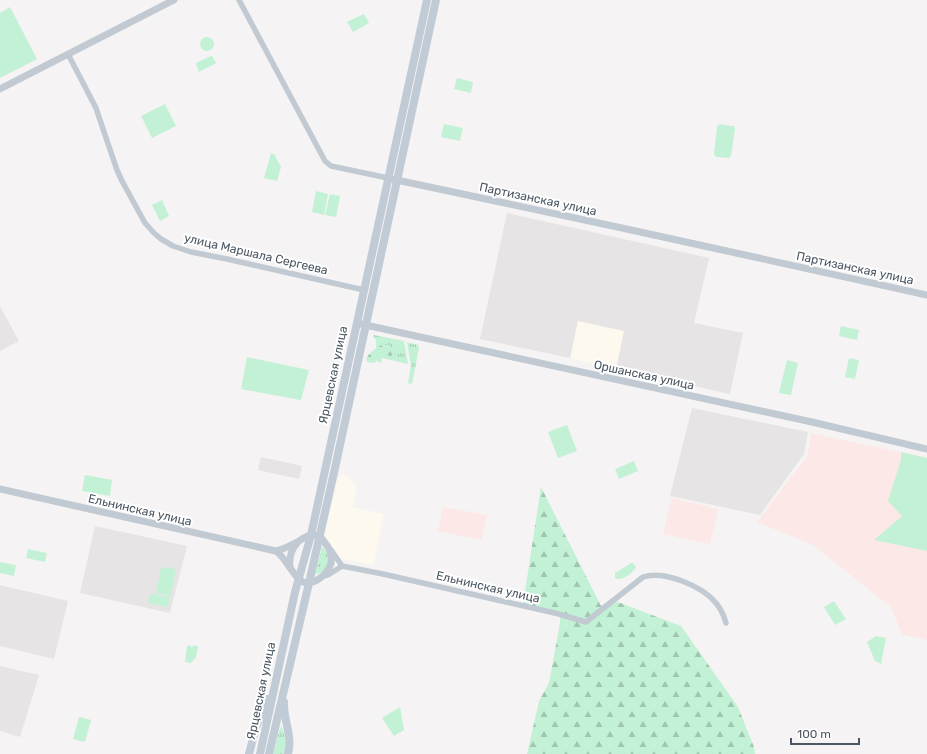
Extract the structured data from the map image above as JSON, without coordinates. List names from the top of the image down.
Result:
{
  "streets": {
    "main road": ["Ярцевская улица"],
    "street": [
      "Партизанская улица",
      "улица Маршала Сергеева",
      "Оршанская улица",
      "Ельнинская улица"
    ]
  },
  "crossings": [
    ["Партизанская улица", "Ярцевская улица"],
    ["улица Маршала Сергеева", "Ярцевская улица"],
    ["Ярцевская улица", "Оршанская улица"]
  ],
  "scale_bar": "100 m"
}
